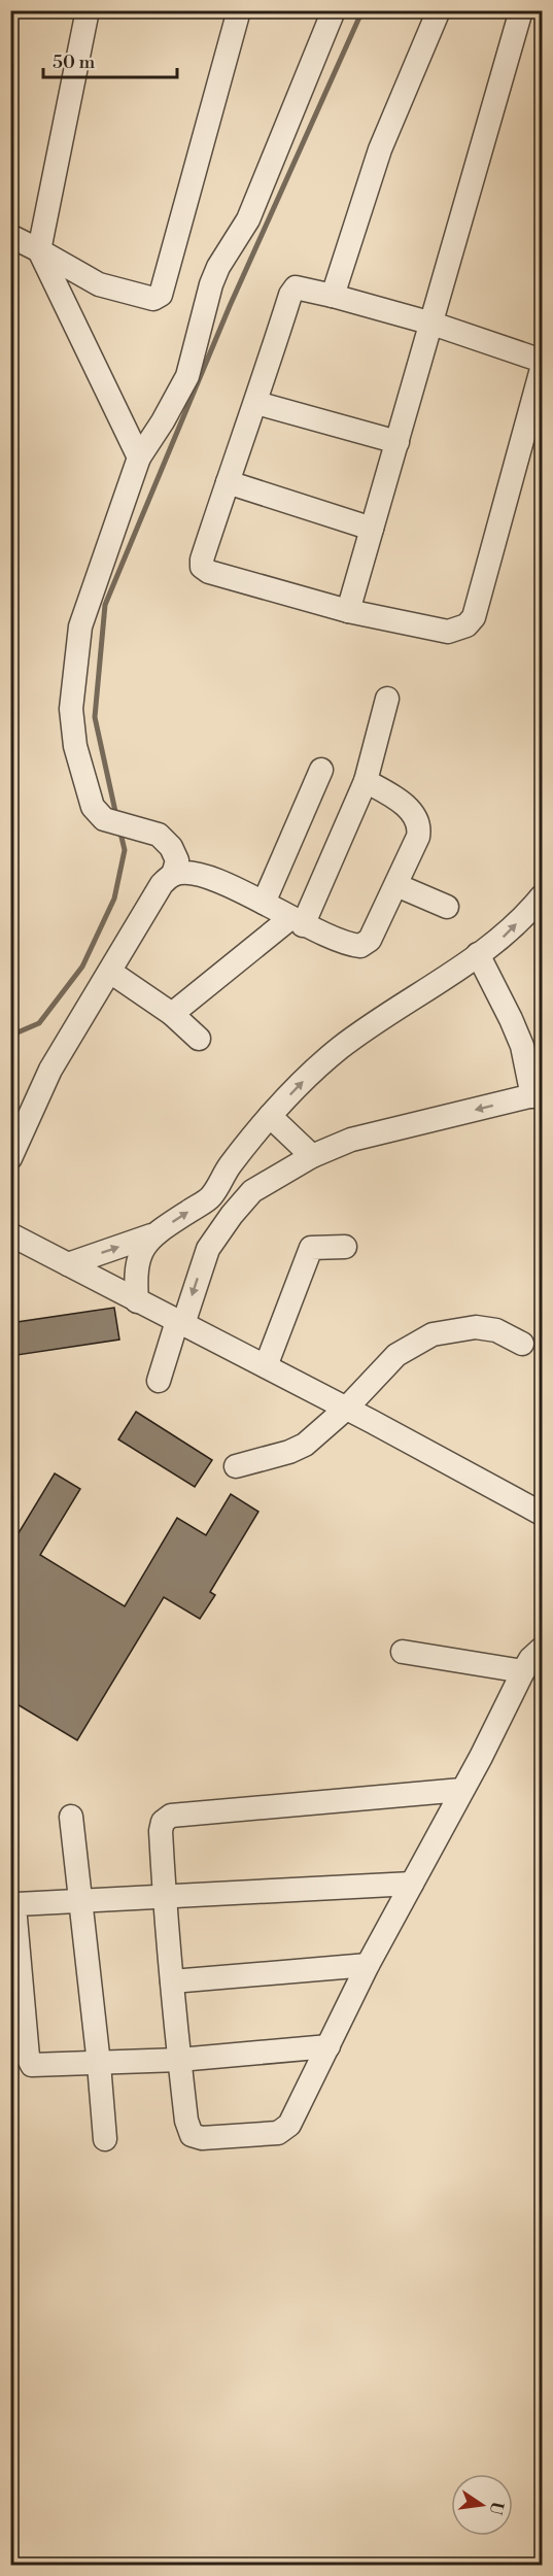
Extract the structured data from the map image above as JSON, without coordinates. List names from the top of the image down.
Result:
{
  "scale_bar": "50 m",
  "north": "right"
}
